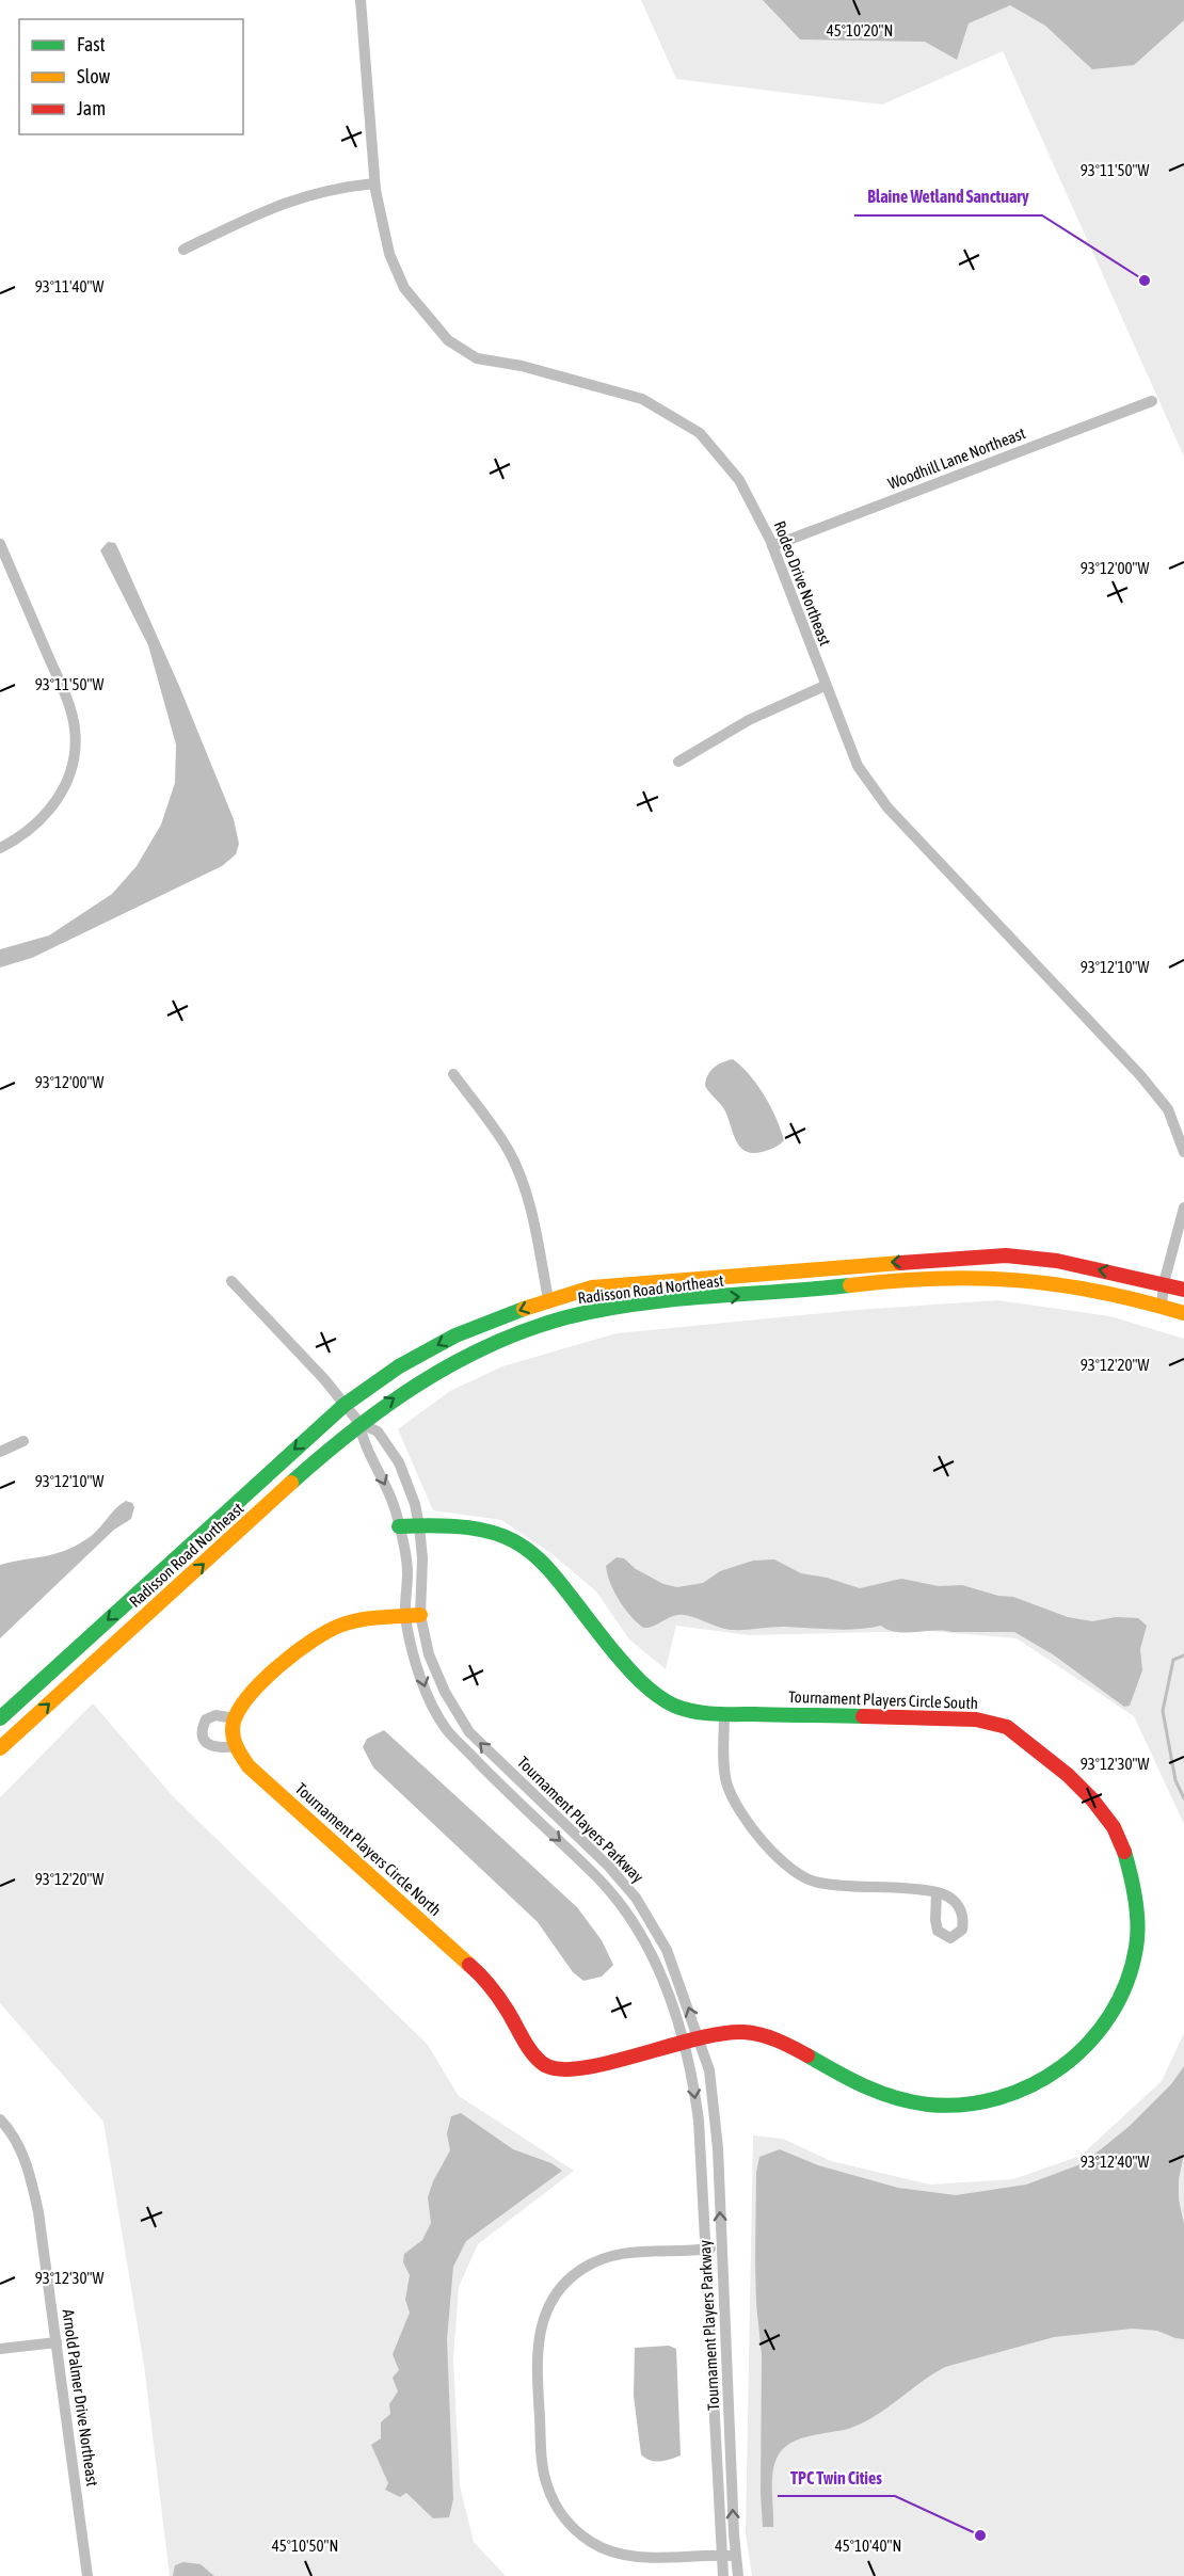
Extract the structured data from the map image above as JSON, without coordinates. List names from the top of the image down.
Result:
{
  "streets": {
    "main road": ["Radisson Road Northeast", "Tournament Players Circle South", "Tournament Players Circle North"],
    "street": [
      "Woodhill Lane Northeast",
      "Rodeo Drive Northeast",
      "Tournament Players Parkway",
      "Arnold Palmer Drive Northeast"
    ]
  },
  "crossings": [
    ["Woodhill Lane Northeast", "Rodeo Drive Northeast"],
    ["Radisson Road Northeast", "Tournament Players Parkway"],
    ["Tournament Players Circle South", "Tournament Players Parkway"],
    ["Tournament Players Circle South", "Tournament Players Circle North"],
    ["Tournament Players Parkway", "Tournament Players Circle North"]
  ],
  "places": ["Blaine Wetland Sanctuary", "TPC Twin Cities"],
  "legend": ["Fast", "Slow", "Jam"],
  "coordinates": [
    "45°10'20\"N",
    "93°11'50\"W",
    "93°11'40\"W",
    "93°12'00\"W",
    "93°12'10\"W",
    "93°12'20\"W",
    "93°12'30\"W",
    "93°12'40\"W",
    "45°10'50\"N",
    "45°10'40\"N"
  ]
}
